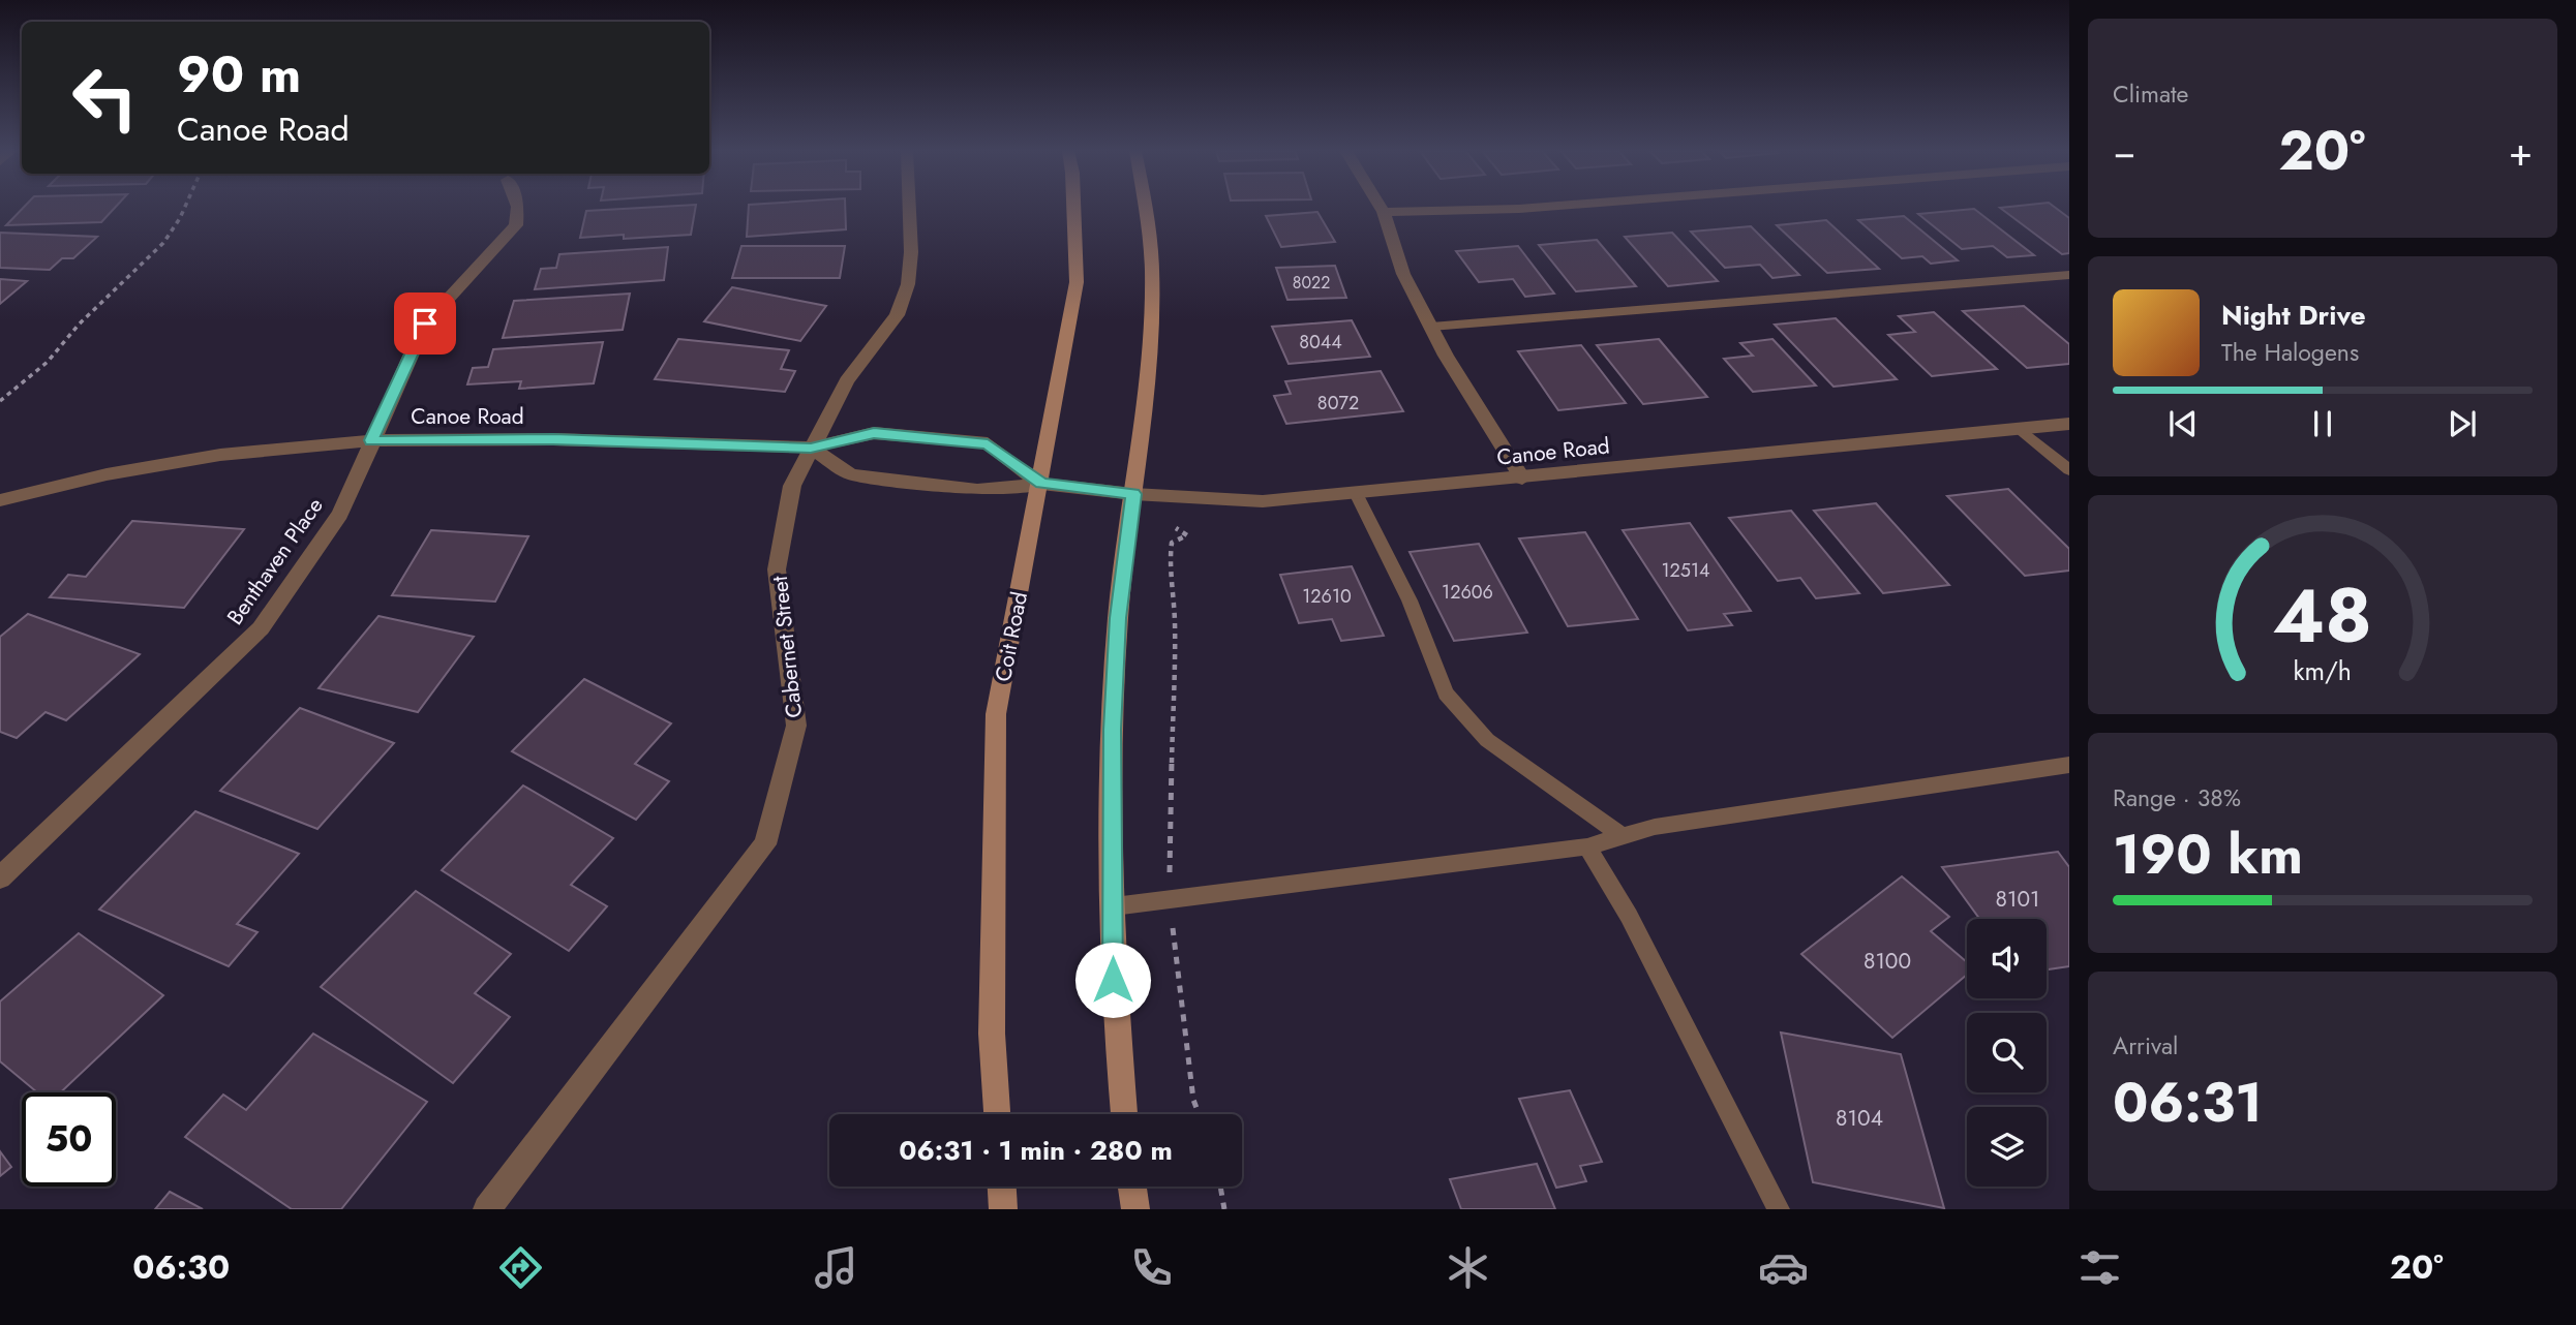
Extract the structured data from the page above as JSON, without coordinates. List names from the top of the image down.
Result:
{
  "streets": {
    "main road": ["Coit Road"],
    "street": ["Canoe Road", "Benthaven Place", "Cabernet Street"]
  },
  "crossings": [
    ["Canoe Road", "Benthaven Place"],
    ["Canoe Road", "Coit Road"],
    ["Canoe Road", "Cabernet Street"]
  ],
  "house_numbers": [
    "8022",
    "8044",
    "8072",
    "12514",
    "12606",
    "12610",
    "8101",
    "8100",
    "8104"
  ],
  "page": {
    "tile": [
      "Climate",
      ["Range · 38%", "190 km"],
      ["Arrival", "06:31"]
    ],
    "turn": ["90 m", "Canoe Road"],
    "heat": ["−", "20°", "+"],
    "song": ["Night Drive", "The Halogens"],
    "limit": "50",
    "trip": "06:31 · 1 min · 280 m",
    "tabs": ["06:30", "20°"],
    "gauge": ["48", "km/h"]
  }
}
